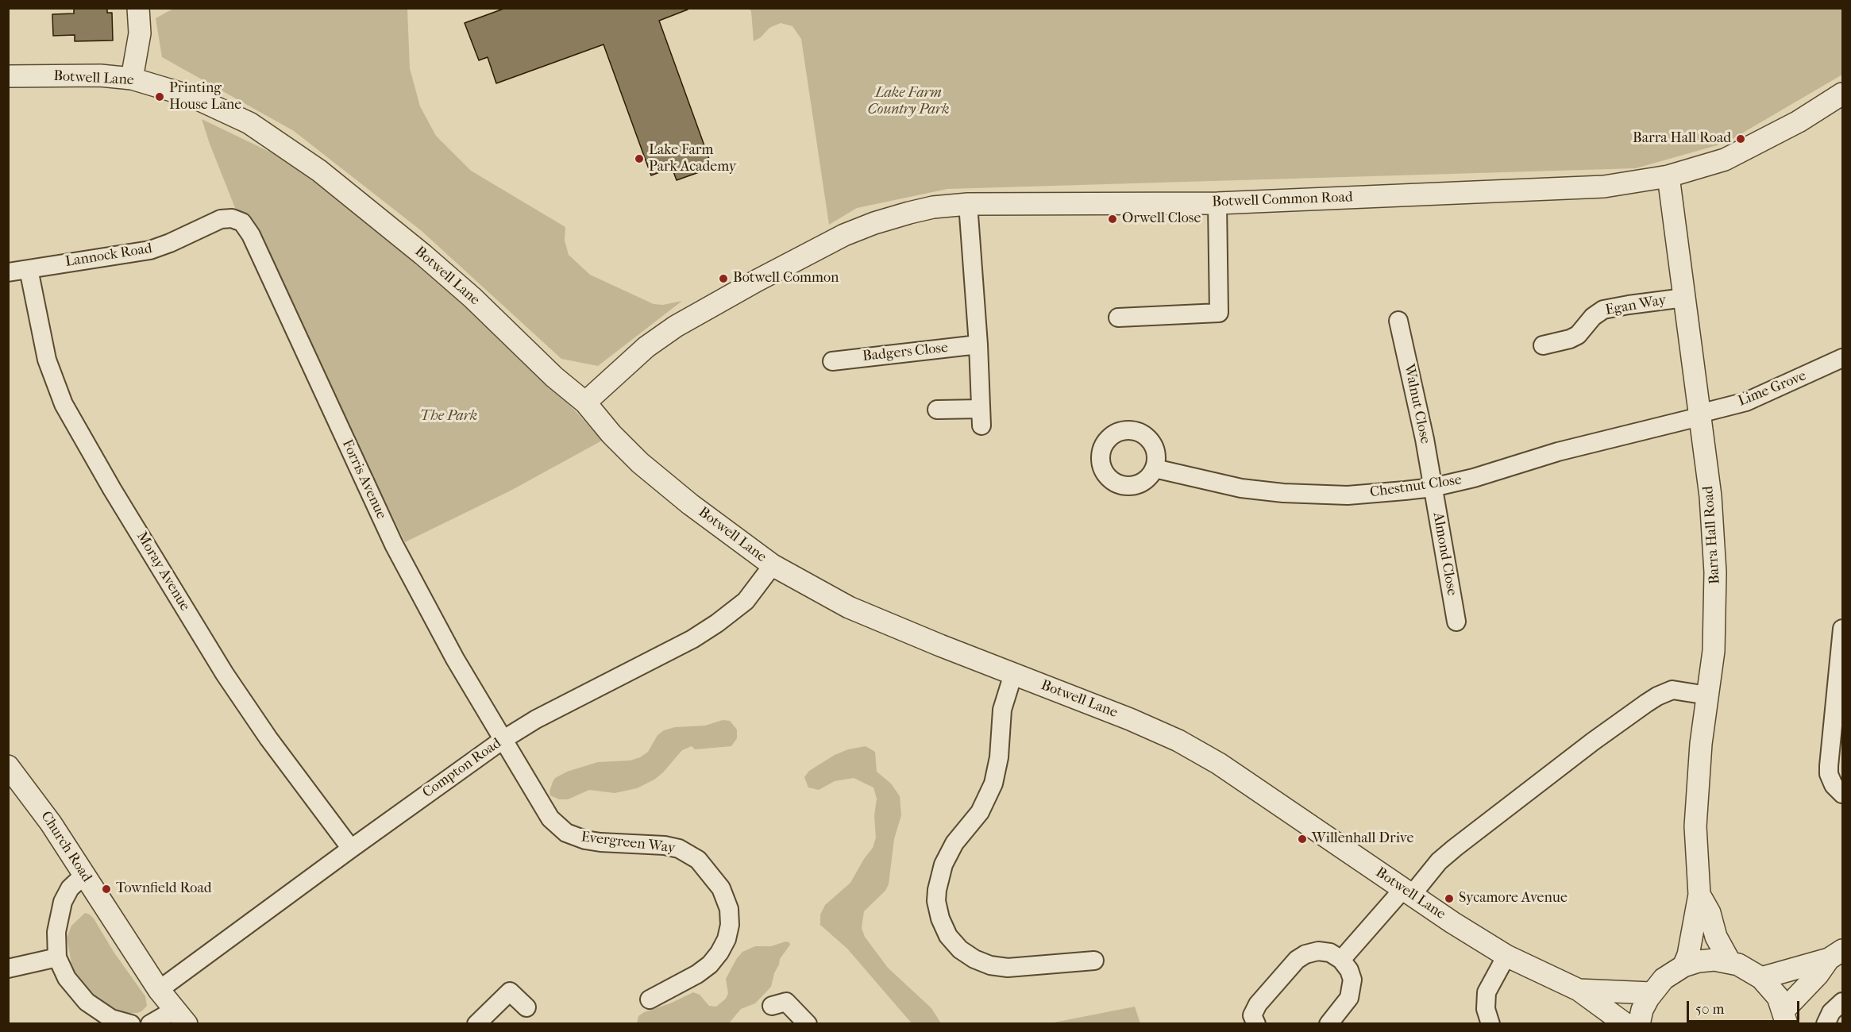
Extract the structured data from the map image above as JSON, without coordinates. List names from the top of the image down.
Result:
{
  "streets": {
    "street": [
      "Botwell Lane",
      "Botwell Common Road",
      "Lannock Road",
      "Egan Way",
      "Badgers Close",
      "Lime Grove",
      "Walnut Close",
      "Forris Avenue",
      "Chestnut Close",
      "Barra Hall Road",
      "Almond Close",
      "Moray Avenue",
      "Compton Road",
      "Evergreen Way",
      "Church Road"
    ]
  },
  "crossings": [
    ["Botwell Lane", "Botwell Common Road"],
    ["Botwell Lane", "Compton Road"],
    ["Botwell Common Road", "Barra Hall Road"],
    ["Lannock Road", "Forris Avenue"],
    ["Lannock Road", "Moray Avenue"],
    ["Egan Way", "Barra Hall Road"],
    ["Lime Grove", "Chestnut Close"],
    ["Lime Grove", "Barra Hall Road"],
    ["Walnut Close", "Chestnut Close"],
    ["Walnut Close", "Almond Close"],
    ["Forris Avenue", "Compton Road"],
    ["Forris Avenue", "Evergreen Way"],
    ["Chestnut Close", "Barra Hall Road"],
    ["Chestnut Close", "Almond Close"],
    ["Moray Avenue", "Compton Road"],
    ["Compton Road", "Evergreen Way"],
    ["Compton Road", "Church Road"]
  ],
  "parks": ["Lake Farm Country Park", "The Park"],
  "places": [
    "Printing House Lane",
    "Barra Hall Road",
    "Lake Farm Park Academy",
    "Orwell Close",
    "Botwell Common",
    "Willenhall Drive",
    "Townfield Road",
    "Sycamore Avenue"
  ],
  "scale_bar": "50 m"
}
